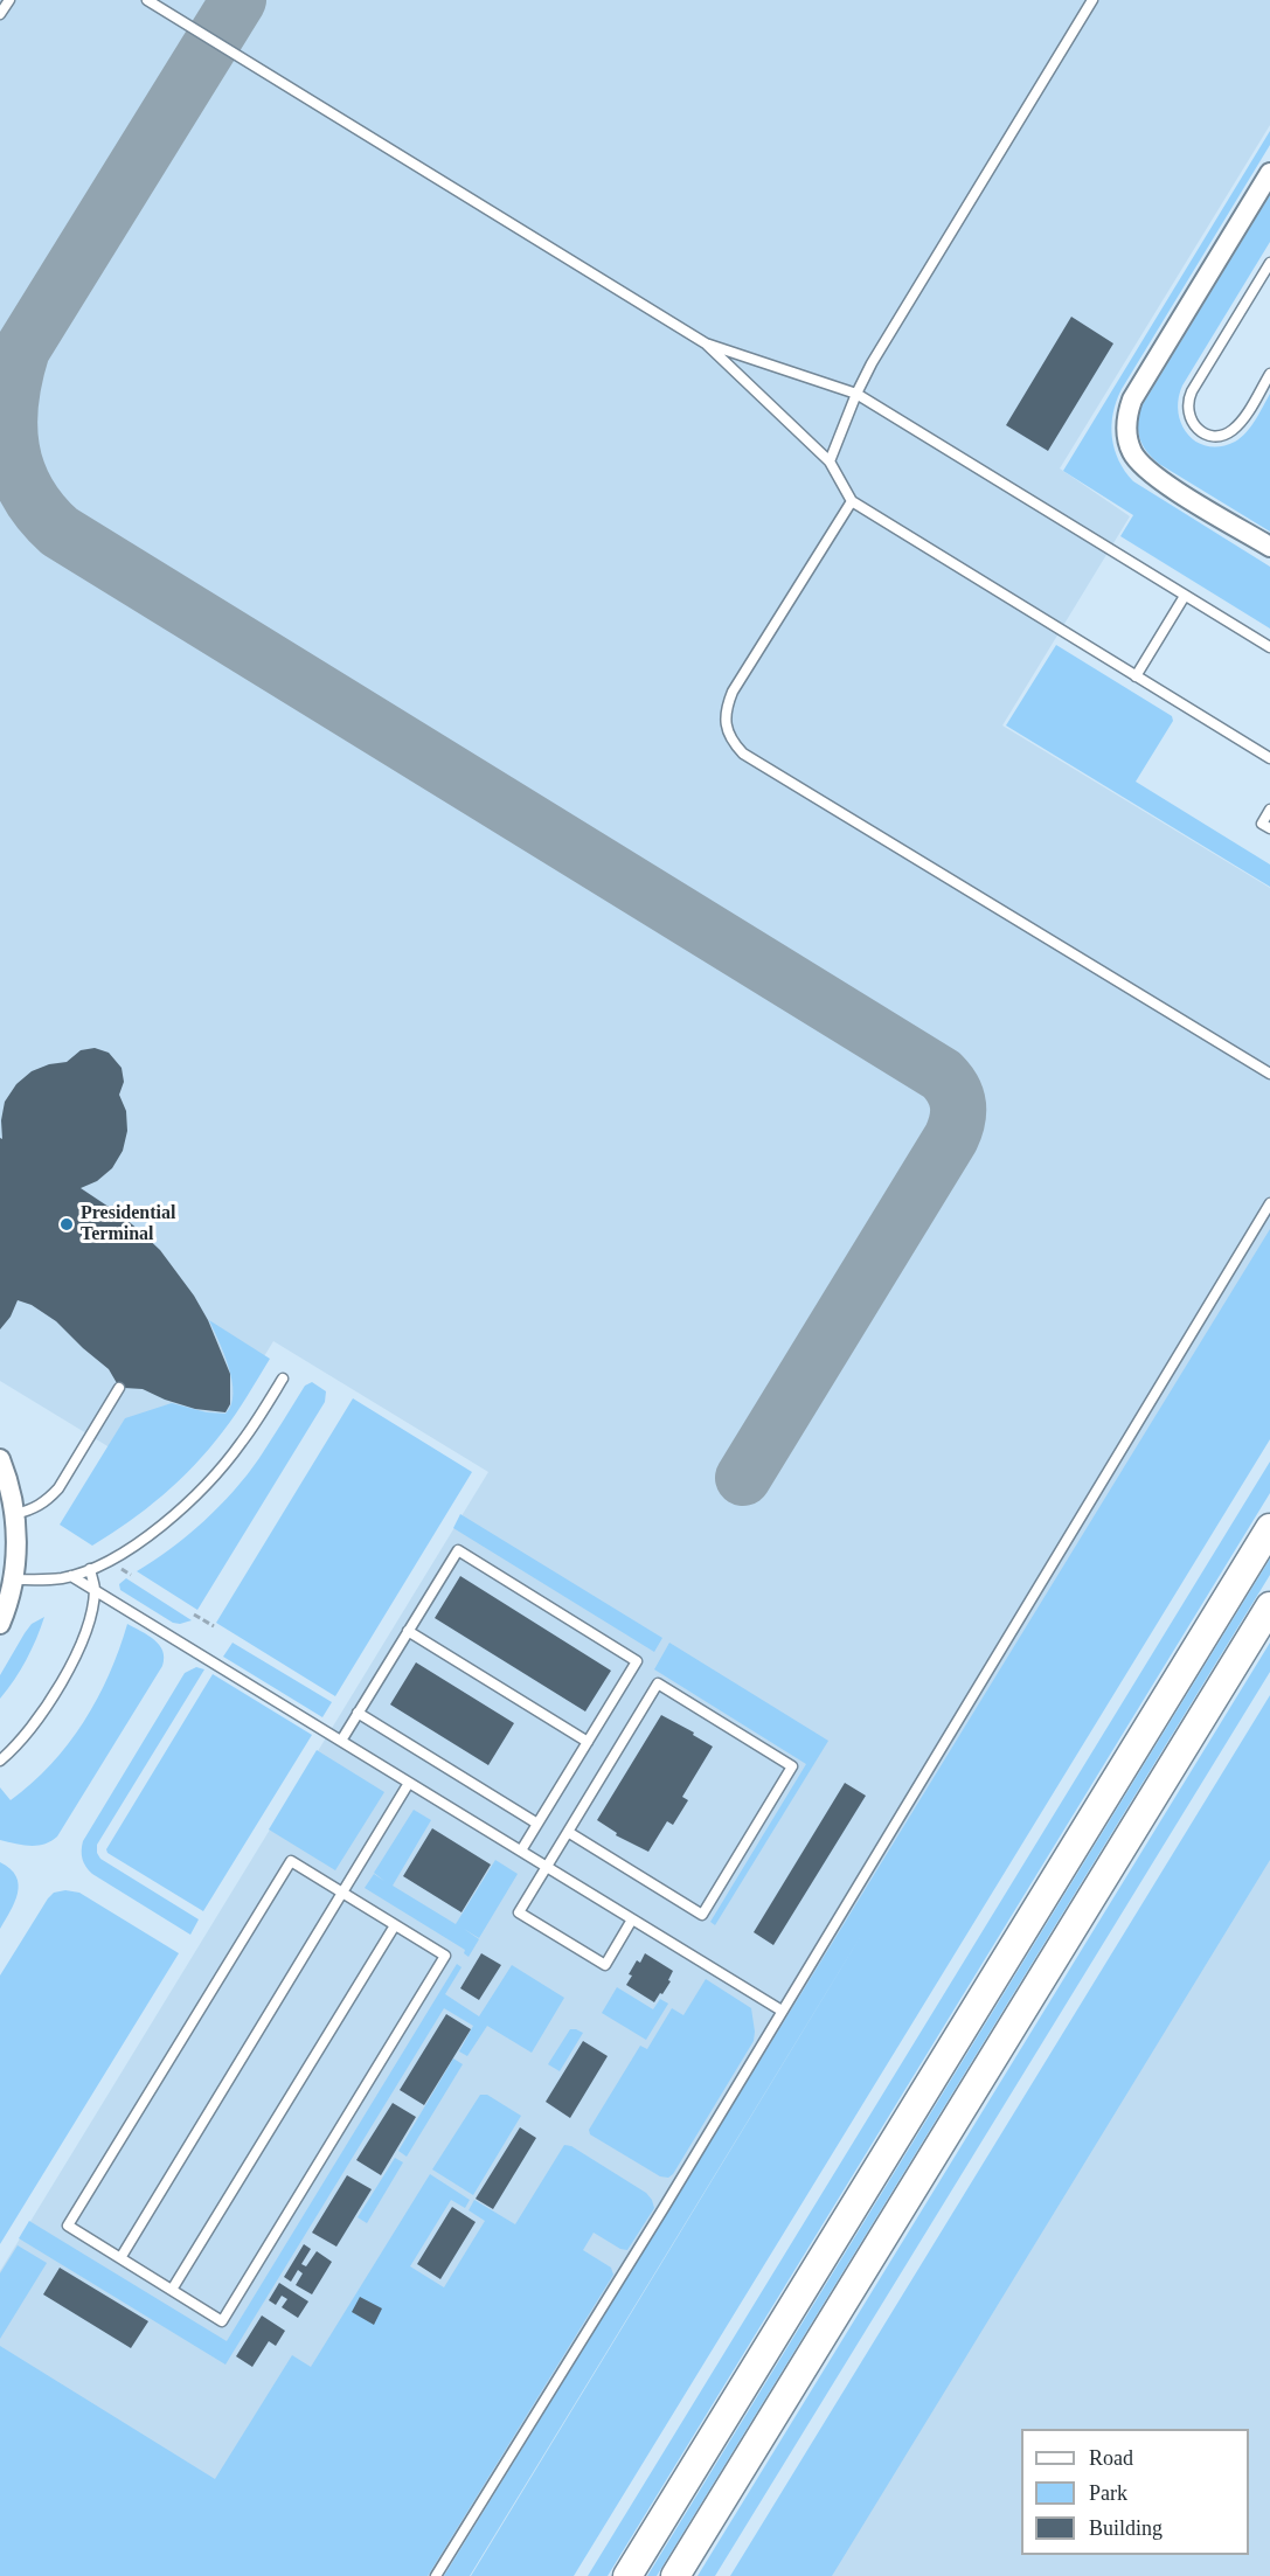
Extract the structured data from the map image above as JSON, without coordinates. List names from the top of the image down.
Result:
{
  "places": ["Presidential Terminal"],
  "legend": ["Road", "Park", "Building"]
}
